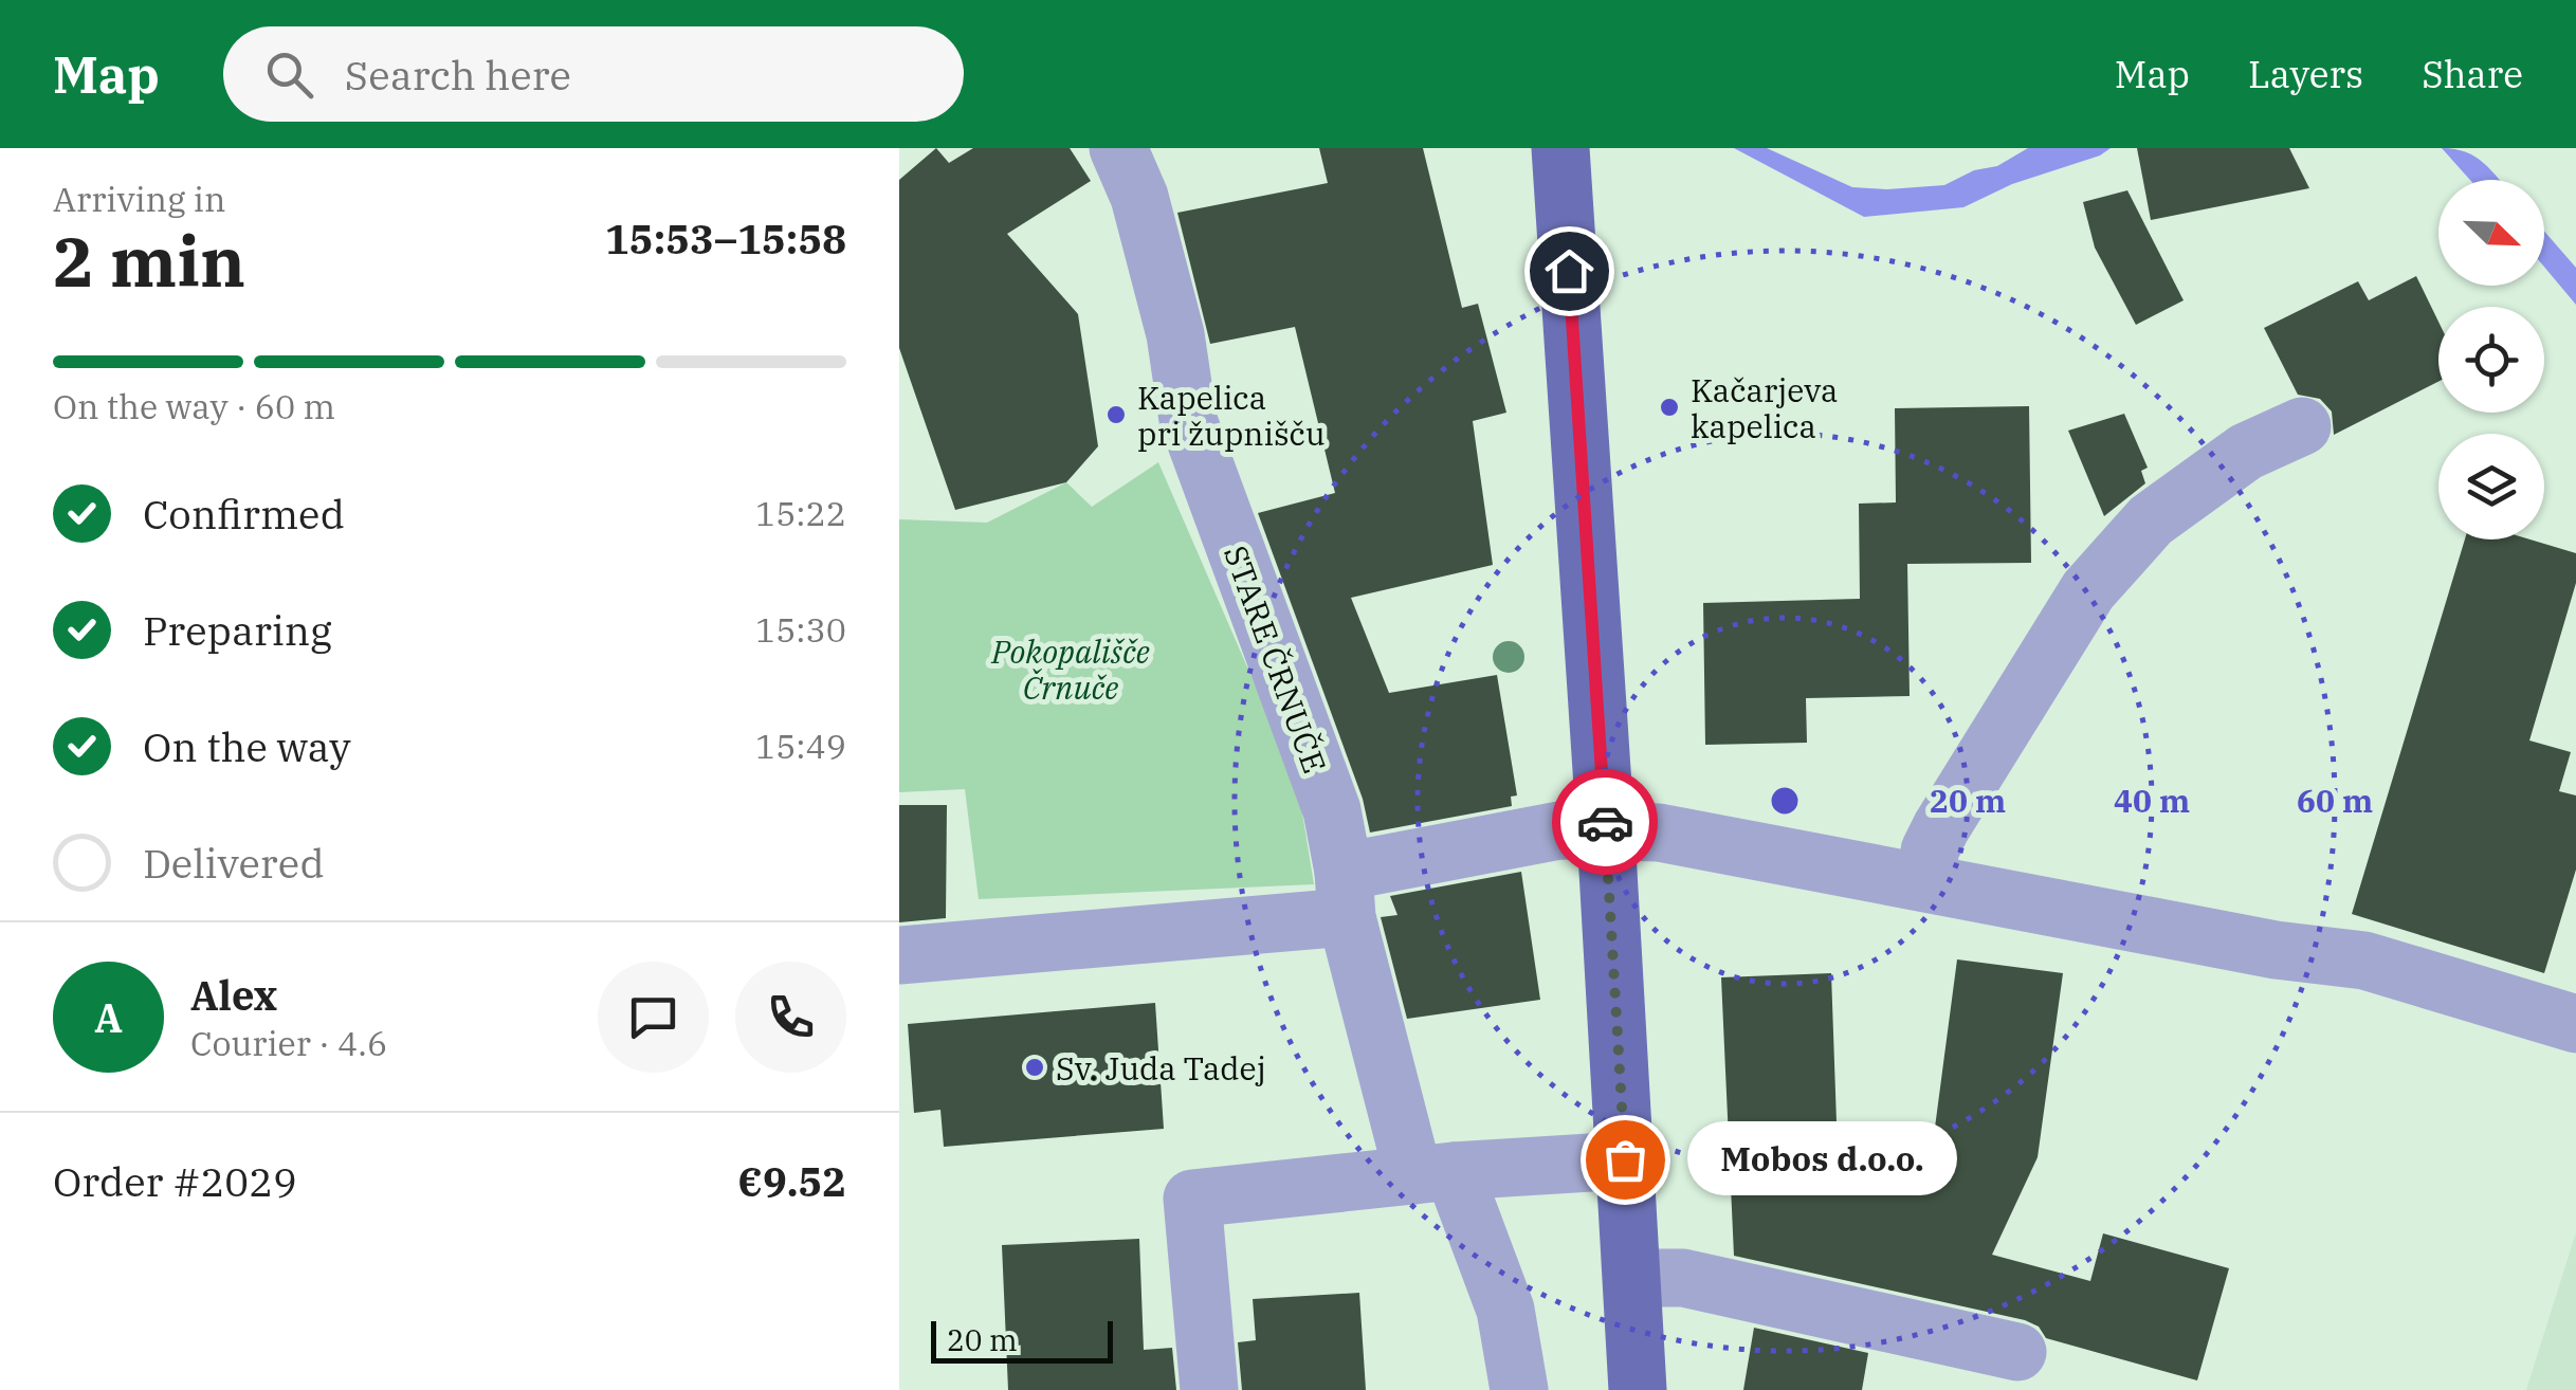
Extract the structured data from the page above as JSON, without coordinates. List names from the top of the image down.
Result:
{
  "streets": {
    "street": ["STARE ČRNUČE"]
  },
  "parks": ["Pokopališče Črnuče"],
  "places": [
    "Kačarjeva kapelica",
    "Kapelica pri župnišču",
    "Sv. Juda Tadej",
    "Mobos d.o.o."
  ],
  "scale_bar": "20 m",
  "north": "bottom right",
  "page": {
    "header": "Map",
    "search": "Search here",
    "nav": ["Map", "Layers", "Share"],
    "heading": ["2 min", "Arriving in", "15:53–15:58"],
    "panel": [
      "Alex",
      "Courier · 4.6",
      "Order #2029",
      "€9.52"
    ],
    "bar": "On the way · 60 m",
    "list": [
      ["Confirmed", "15:22"],
      ["Preparing", "15:30"],
      ["On the way", "15:49"],
      "Delivered"
    ],
    "round": "A",
    "bubble": "Mobos d.o.o.",
    "scale": "20 m"
  },
  "rings": ["20 m", "40 m", "60 m"]
}
